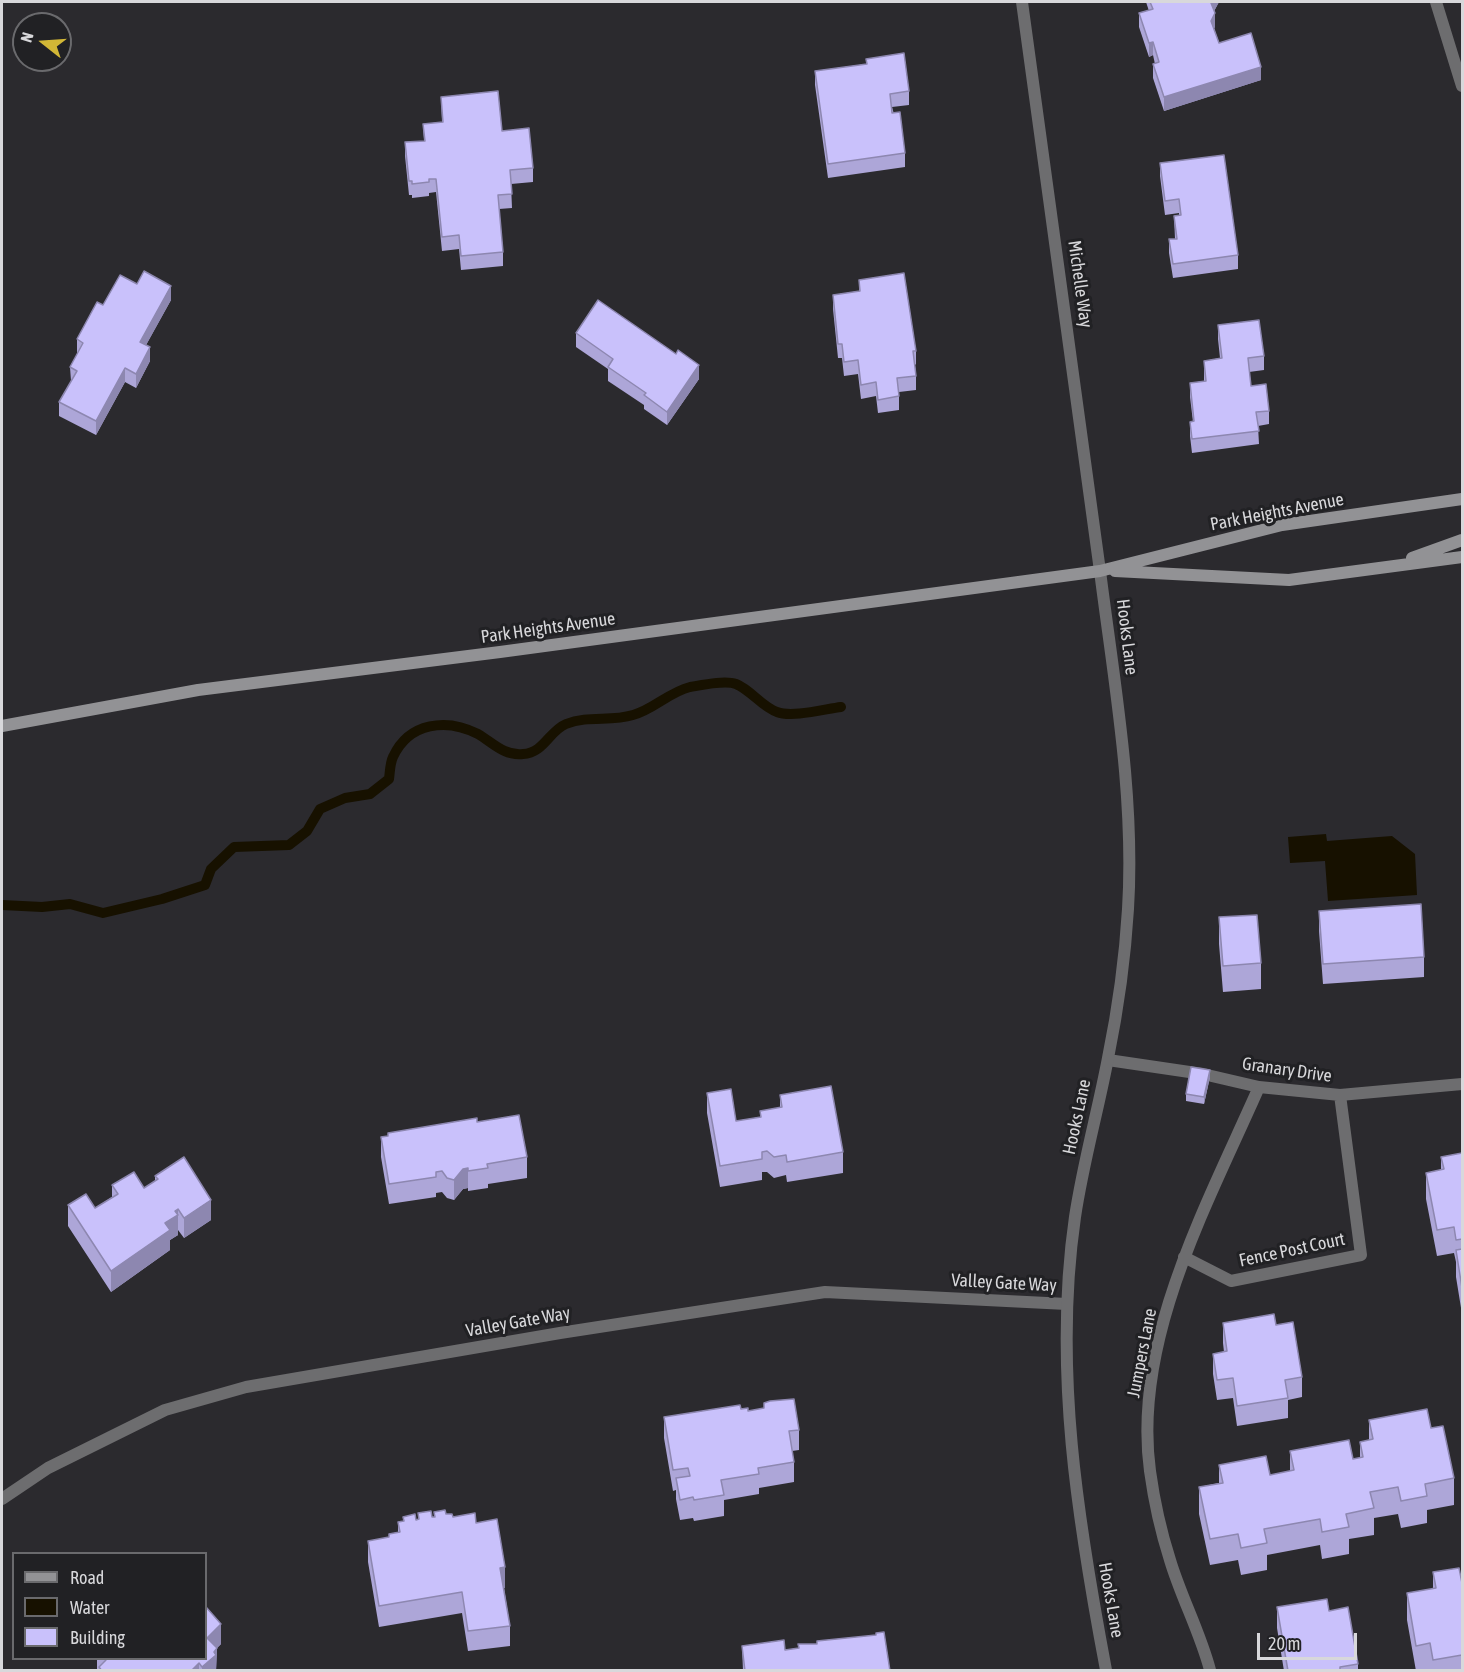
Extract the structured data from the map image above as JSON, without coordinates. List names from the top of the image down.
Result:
{
  "streets": {
    "main road": ["Park Heights Avenue"],
    "street": [
      "Michelle Way",
      "Hooks Lane",
      "Granary Drive",
      "Fence Post Court",
      "Valley Gate Way",
      "Jumpers Lane"
    ]
  },
  "crossings": [
    ["Michelle Way", "Park Heights Avenue"],
    ["Michelle Way", "Hooks Lane"],
    ["Park Heights Avenue", "Hooks Lane"],
    ["Hooks Lane", "Granary Drive"],
    ["Hooks Lane", "Valley Gate Way"],
    ["Granary Drive", "Fence Post Court"],
    ["Granary Drive", "Jumpers Lane"],
    ["Fence Post Court", "Jumpers Lane"]
  ],
  "legend": ["Road", "Water", "Building"],
  "scale_bar": "20 m",
  "north": "left"
}
